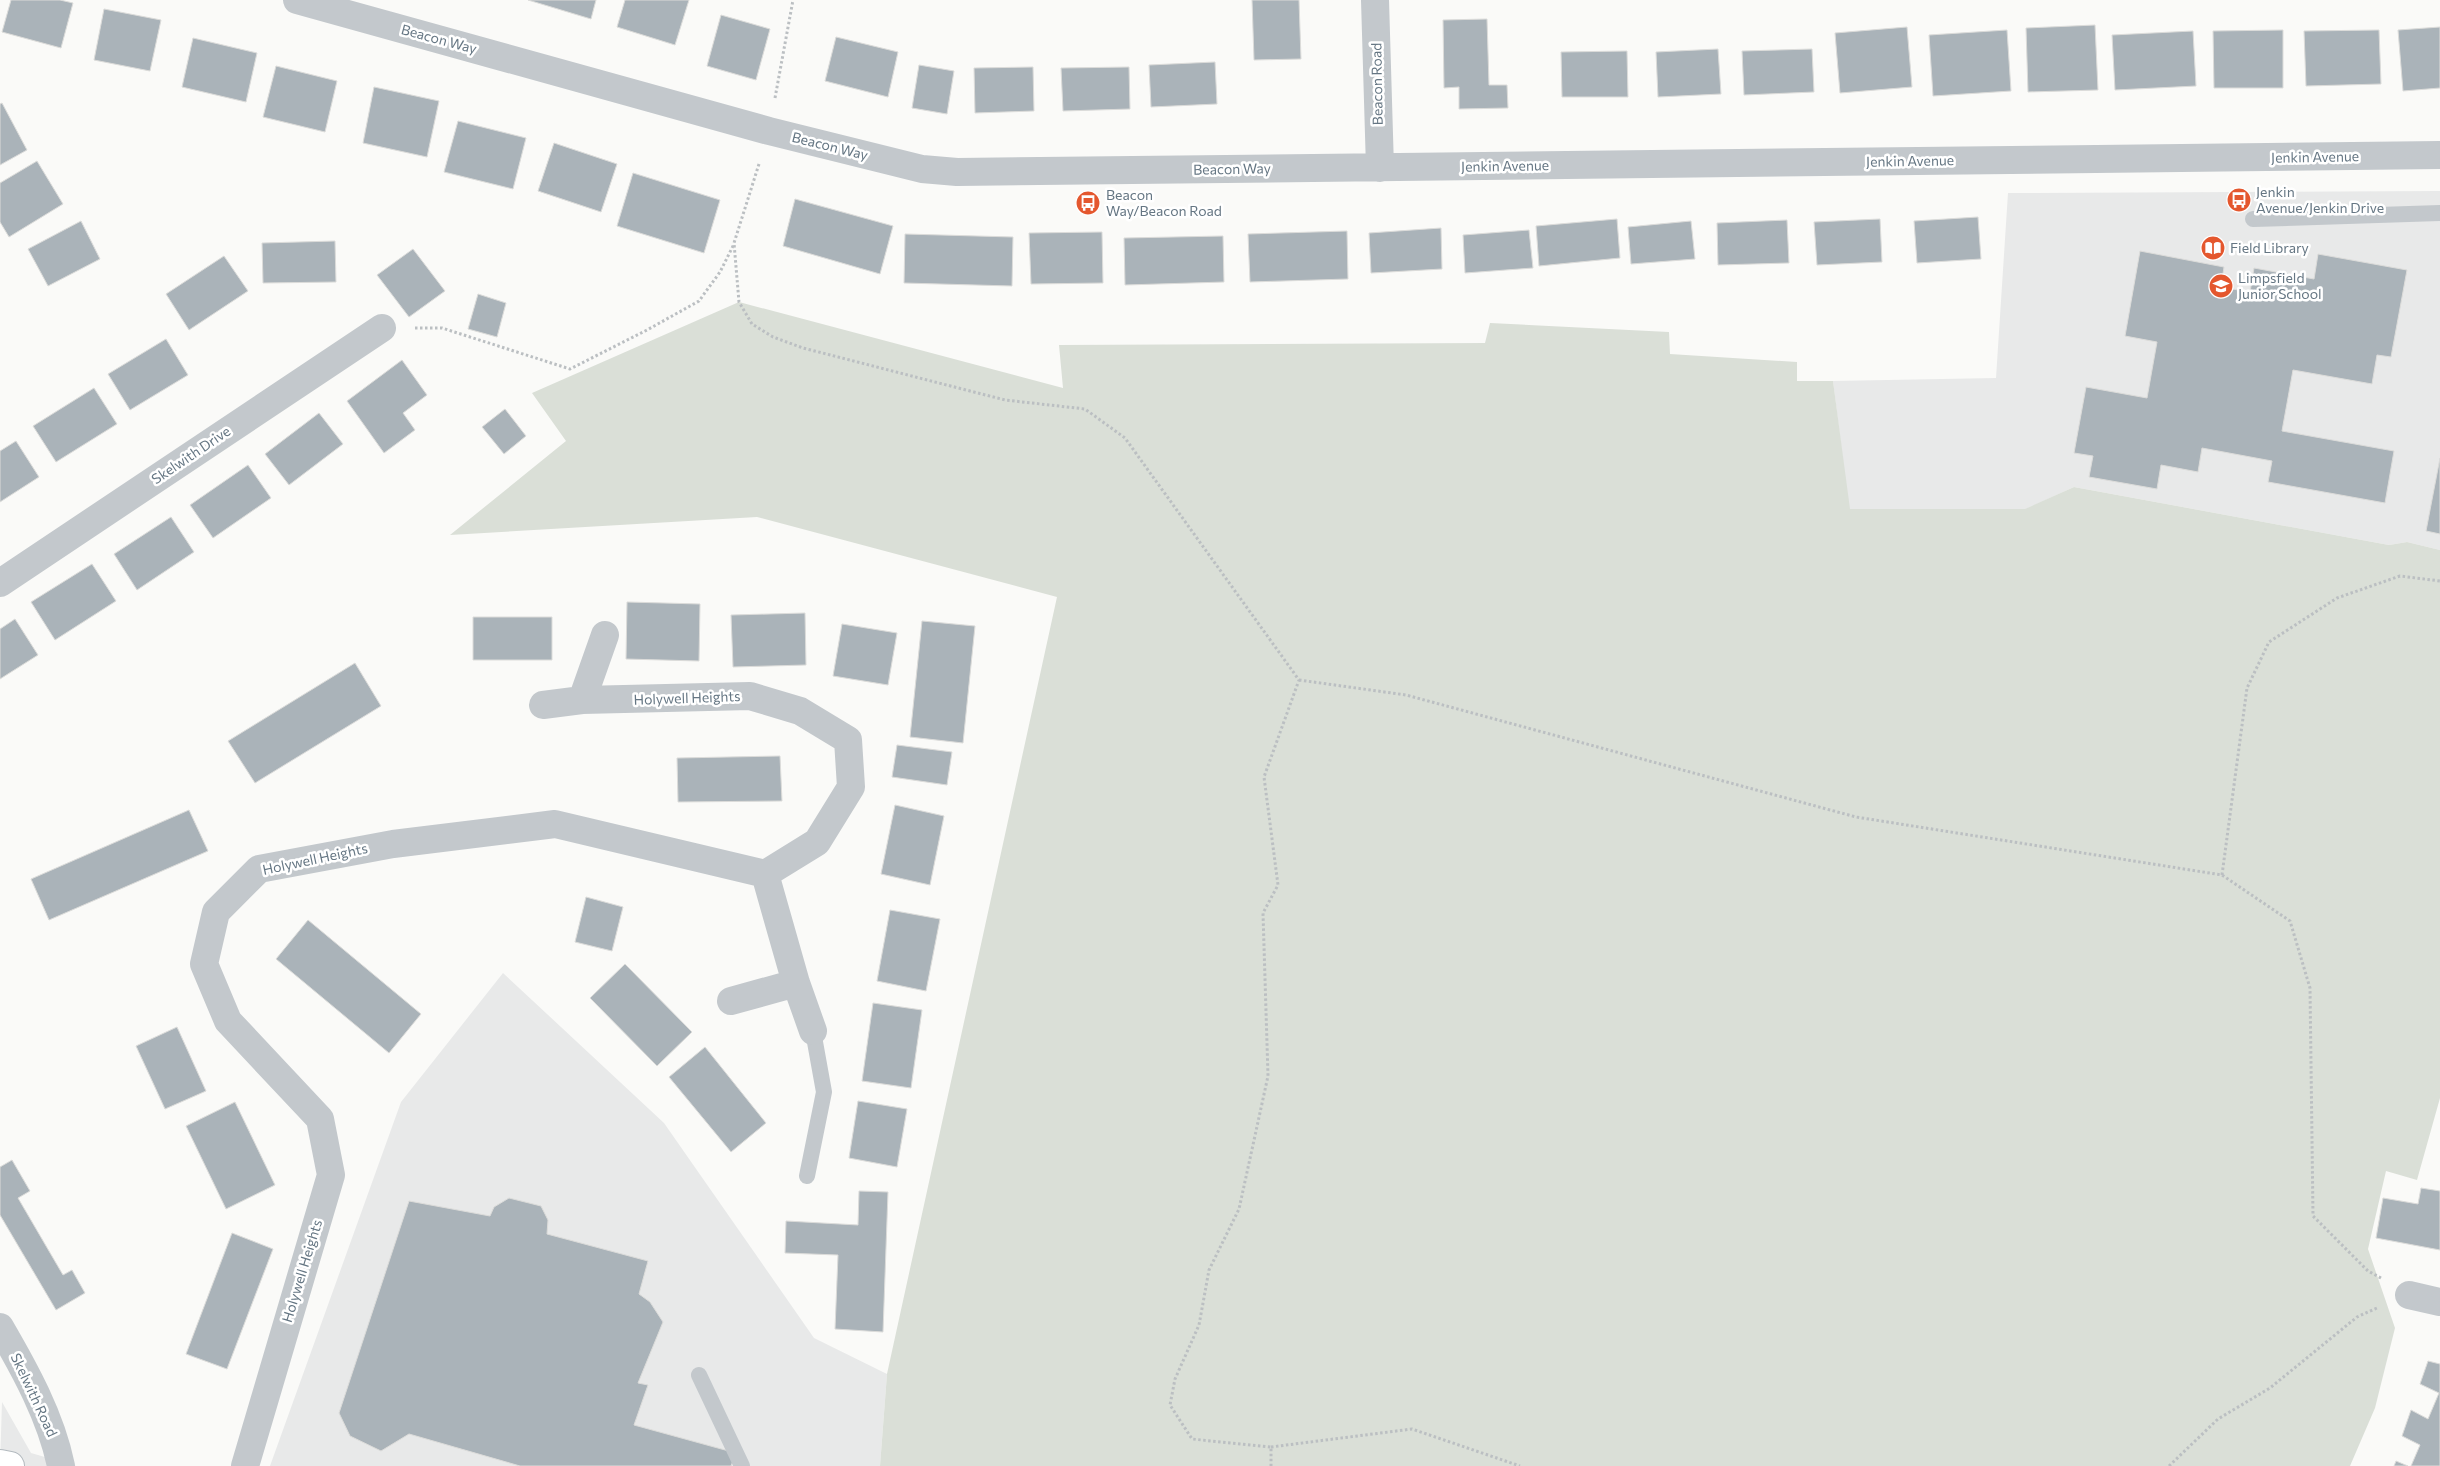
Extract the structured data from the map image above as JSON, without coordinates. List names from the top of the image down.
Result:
{
  "streets": {
    "street": [
      "Beacon Way",
      "Beacon Road",
      "Jenkin Avenue",
      "Skelwith Drive",
      "Holywell Heights",
      "Skelwith Road"
    ]
  },
  "crossings": [
    ["Beacon Way", "Beacon Road"],
    ["Beacon Way", "Jenkin Avenue"],
    ["Beacon Road", "Jenkin Avenue"]
  ],
  "places": {
    "bus stop": ["Jenkin Avenue/Jenkin Drive", "Beacon Way/Beacon Road"],
    "library": ["Field Library"],
    "school or university": ["Limpsfield Junior School"]
  }
}
